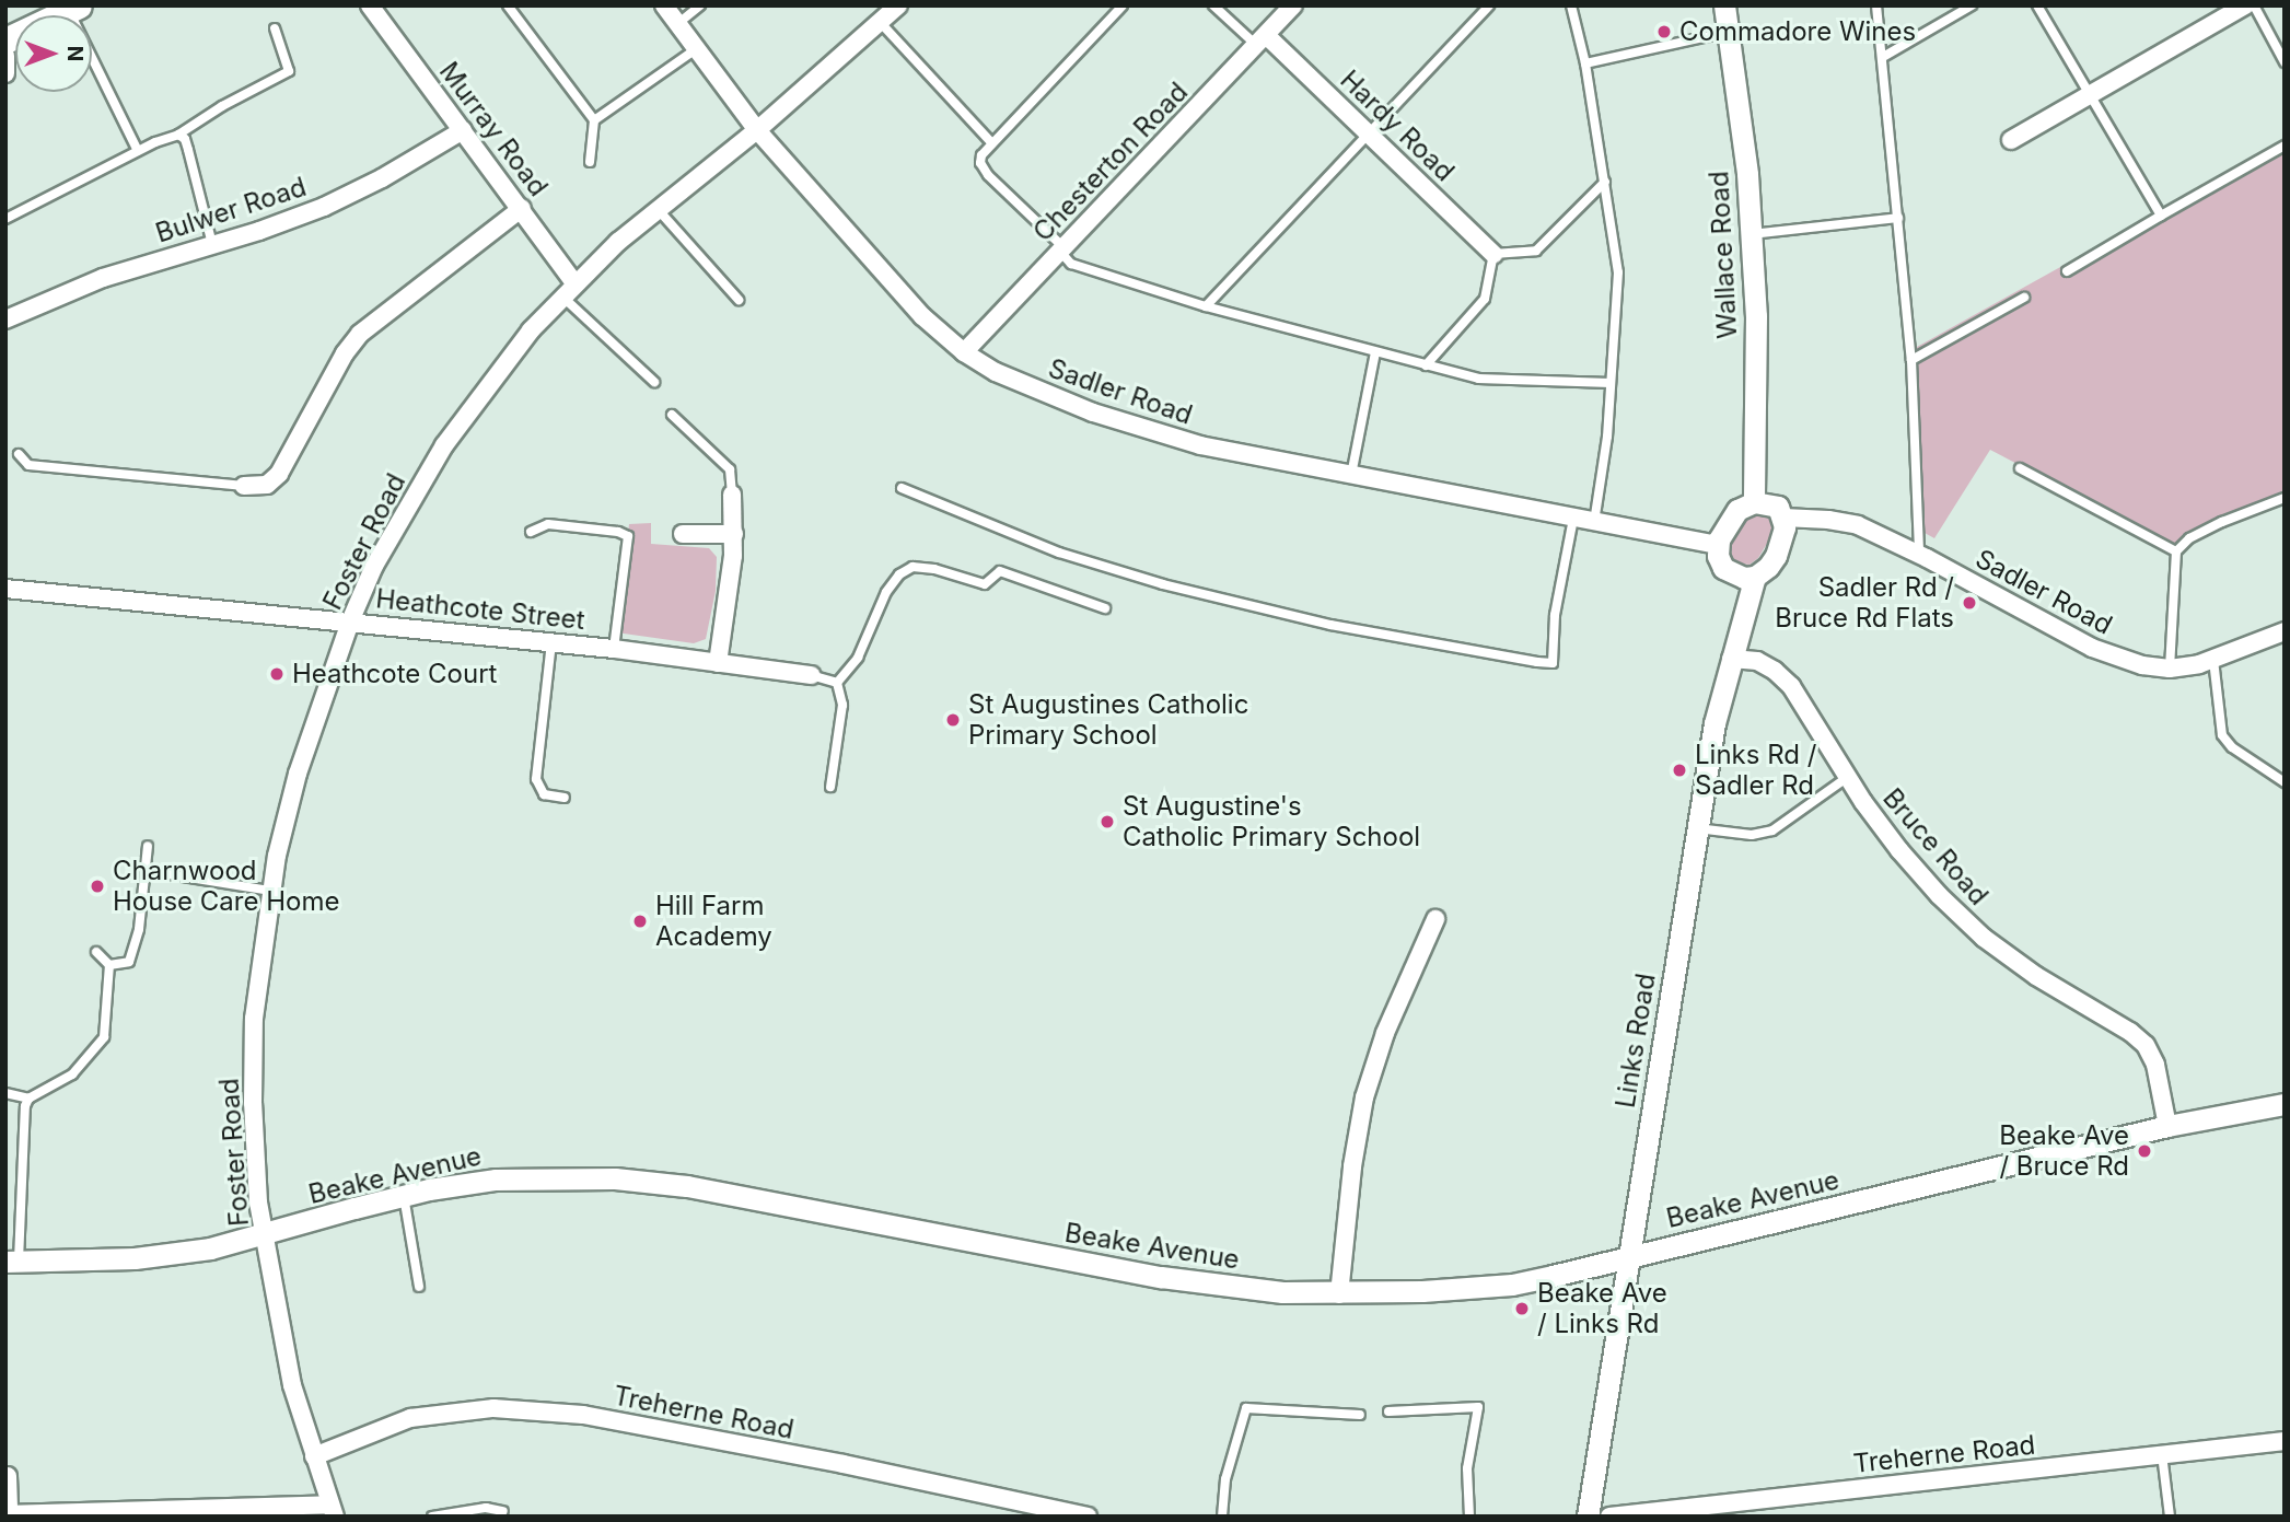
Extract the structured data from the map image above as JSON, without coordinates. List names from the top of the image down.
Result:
{
  "streets": {
    "street": [
      "Hardy Road",
      "Murray Road",
      "Chesterton Road",
      "Bulwer Road",
      "Wallace Road",
      "Sadler Road",
      "Foster Road",
      "Heathcote Street",
      "Bruce Road",
      "Links Road",
      "Beake Avenue",
      "Treherne Road"
    ]
  },
  "crossings": [
    ["Hardy Road", "Chesterton Road"],
    ["Murray Road", "Bulwer Road"],
    ["Murray Road", "Foster Road"],
    ["Chesterton Road", "Sadler Road"],
    ["Wallace Road", "Sadler Road"],
    ["Wallace Road", "Links Road"],
    ["Sadler Road", "Foster Road"],
    ["Sadler Road", "Links Road"],
    ["Foster Road", "Heathcote Street"],
    ["Foster Road", "Beake Avenue"],
    ["Foster Road", "Treherne Road"],
    ["Bruce Road", "Links Road"],
    ["Bruce Road", "Beake Avenue"],
    ["Links Road", "Beake Avenue"]
  ],
  "places": [
    "Commadore Wines",
    "Sadler Rd / Bruce Rd Flats",
    "Heathcote Court",
    "St Augustines Catholic Primary School",
    "Links Rd / Sadler Rd",
    "St Augustine's Catholic Primary School",
    "Charnwood House Care Home",
    "Hill Farm Academy",
    "Beake Ave / Bruce Rd",
    "Beake Ave / Links Rd"
  ],
  "north": "right"
}
